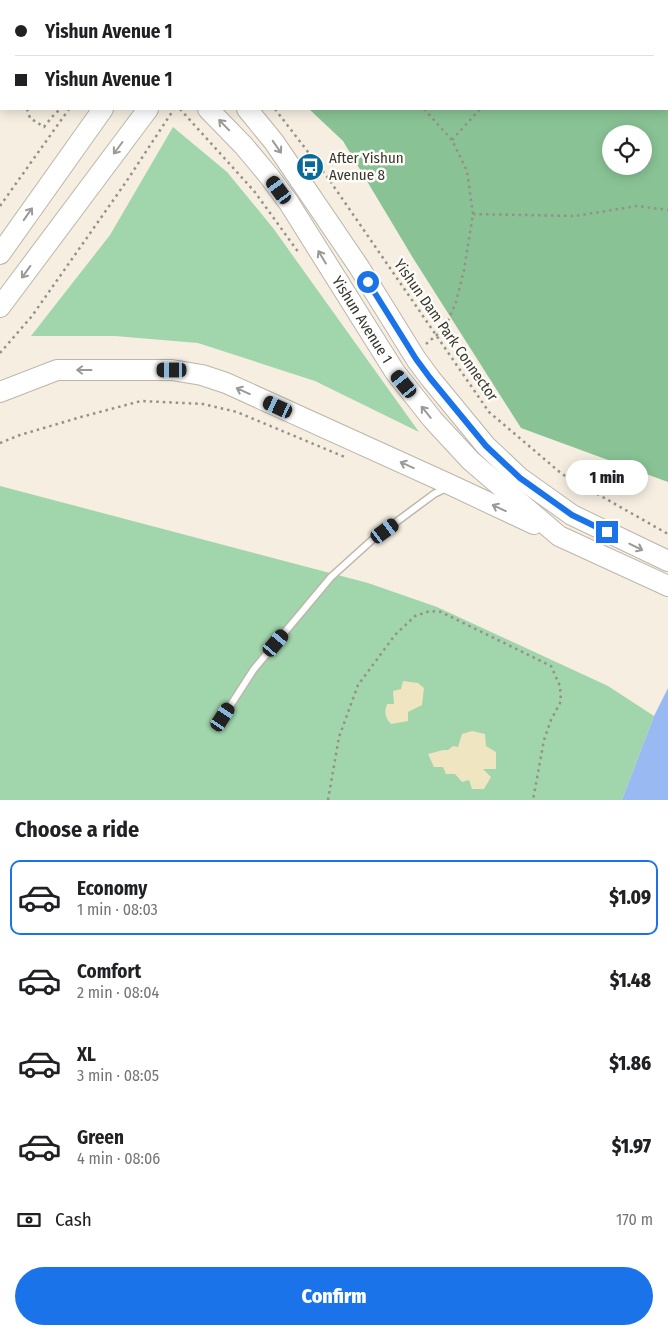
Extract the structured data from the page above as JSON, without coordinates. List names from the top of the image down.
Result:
{
  "streets": {
    "main road": ["Yishun Avenue 1"],
    "path": ["Yishun Dam Park Connector"]
  },
  "places": {
    "bus stop": ["After Yishun Avenue 8"]
  },
  "page": {
    "banner": ["Yishun Avenue 1", "Yishun Avenue 1"],
    "bubble": "1 min",
    "heading": "Choose a ride",
    "list": [
      {
        "name": "Economy",
        "note": "1 min · 08:03",
        "value": "$1.09"
      },
      {
        "name": "Comfort",
        "note": "2 min · 08:04",
        "value": "$1.48"
      },
      {
        "name": "XL",
        "note": "3 min · 08:05",
        "value": "$1.86"
      },
      {
        "name": "Green",
        "note": "4 min · 08:06",
        "value": "$1.97"
      }
    ],
    "pay": ["Cash", "170 m"],
    "buttons": "Confirm"
  }
}
